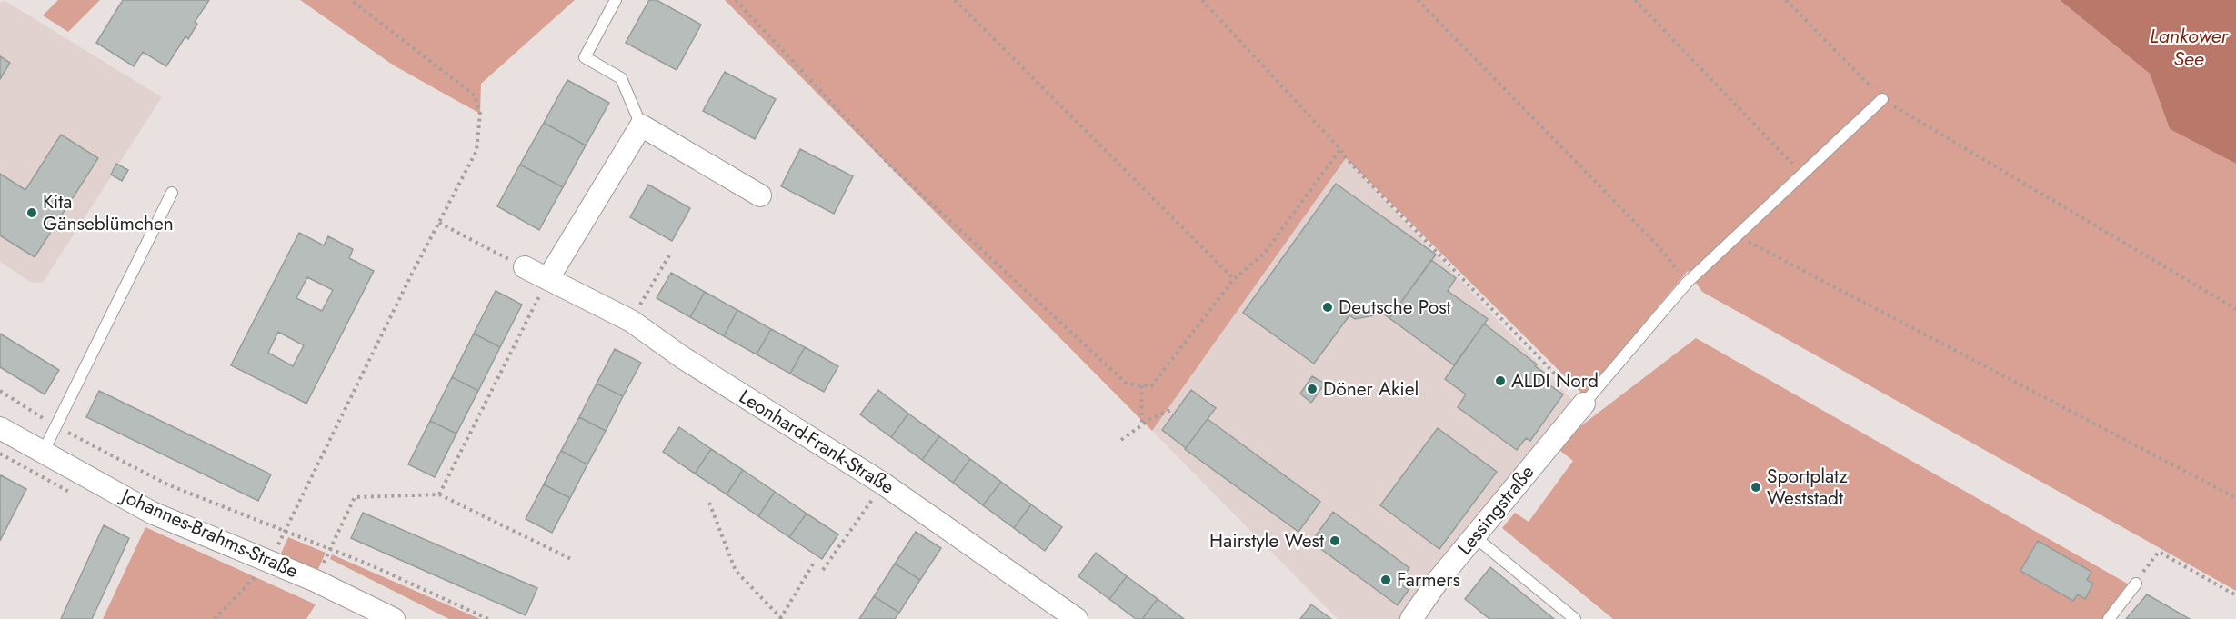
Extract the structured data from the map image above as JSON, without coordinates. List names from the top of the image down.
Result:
{
  "streets": {
    "street": ["Leonhard-Frank-Straße", "Lessingstraße", "Johannes-Brahms-Straße"]
  },
  "water": ["Lankower See"],
  "places": [
    "Kita Gänseblümchen",
    "Deutsche Post",
    "ALDI Nord",
    "Döner Akiel",
    "Sportplatz Weststadt",
    "Hairstyle West",
    "Farmers"
  ]
}
